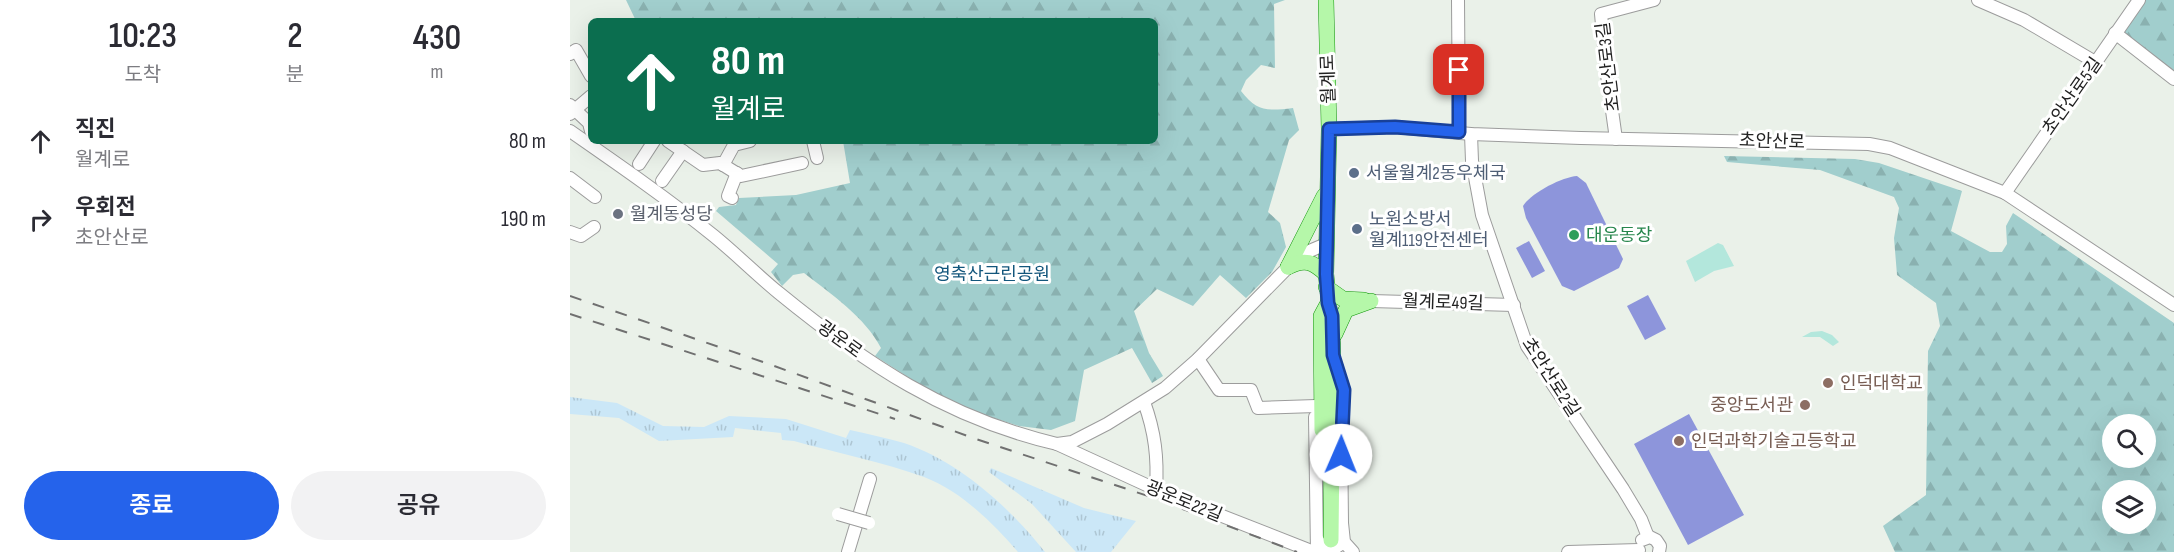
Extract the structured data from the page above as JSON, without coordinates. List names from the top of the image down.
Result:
{
  "streets": {
    "main road": ["월계로"],
    "street": [
      "초안산로3길",
      "초안산로5길",
      "초안산로",
      "월계로49길",
      "광운로",
      "초안산로2길",
      "광운로22길"
    ]
  },
  "crossings": [
    ["초안산로3길", "초안산로"],
    ["월계로", "초안산로"],
    ["월계로", "광운로22길"],
    ["초안산로5길", "초안산로"],
    ["초안산로", "초안산로2길"],
    ["월계로49길", "초안산로2길"],
    ["광운로", "광운로22길"]
  ],
  "parks": ["영축산근린공원"],
  "places": [
    "서울월계2동우체국",
    "월계동성당",
    "노원소방서 월계119안전센터",
    "대운동장",
    "인덕대학교",
    "중앙도서관",
    "인덕과학기술고등학교"
  ],
  "page": {
    "eta": [
      "10:23",
      "도착",
      "2",
      "분",
      "430",
      "m"
    ],
    "turn": ["80 m", "월계로"],
    "list": [
      {
        "name": "직진",
        "note": "월계로",
        "value": "80 m"
      },
      {
        "name": "우회전",
        "note": "초안산로",
        "value": "190 m"
      }
    ],
    "buttons": ["종료", "공유"]
  }
}
